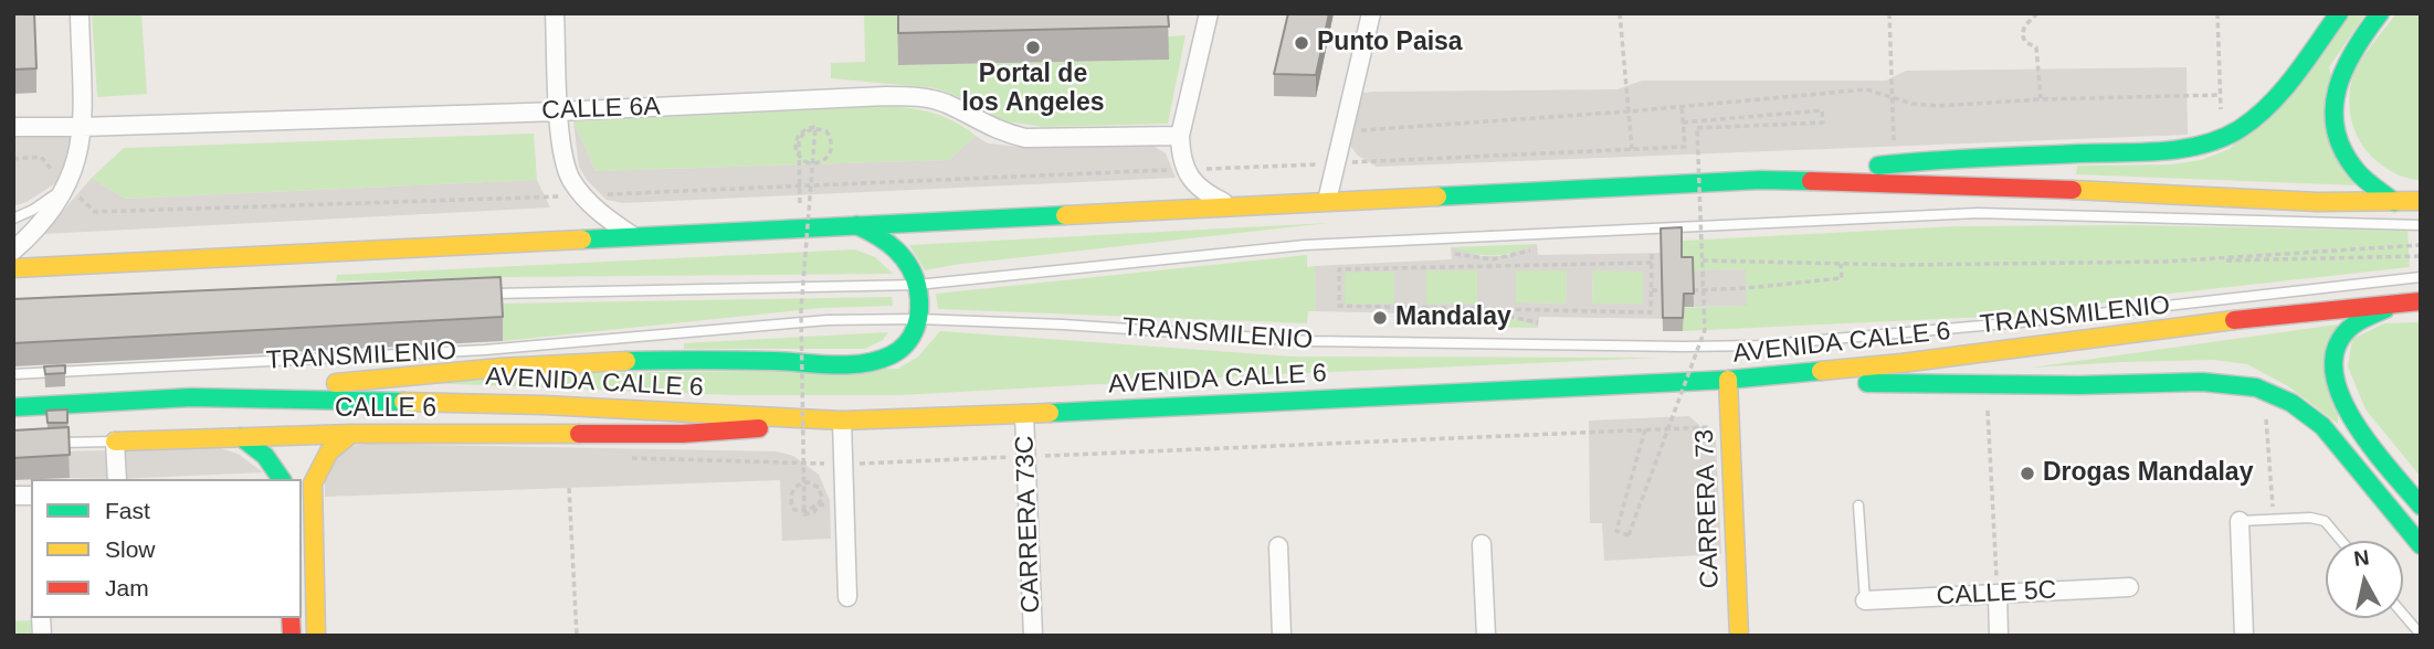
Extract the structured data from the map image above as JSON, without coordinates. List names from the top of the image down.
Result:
{
  "streets": {
    "main road": ["AVENIDA CALLE 6", "CALLE 6", "CARRERA 73"],
    "street": ["CALLE 6A", "CARRERA 73C", "CALLE 5C"],
    "lane": ["TRANSMILENIO"]
  },
  "crossings": [
    ["AVENIDA CALLE 6", "CALLE 6"],
    ["AVENIDA CALLE 6", "CARRERA 73"],
    ["AVENIDA CALLE 6", "CARRERA 73C"]
  ],
  "places": [
    "Punto Paisa",
    "Portal de los Angeles",
    "Mandalay",
    "Drogas Mandalay"
  ],
  "legend": ["Fast", "Slow", "Jam"],
  "north": "top"
}
